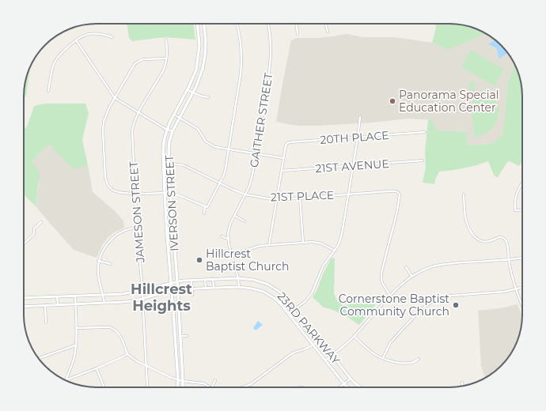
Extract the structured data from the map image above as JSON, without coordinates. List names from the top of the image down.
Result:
{
  "streets": {
    "main road": ["IVERSON STREET"],
    "street": [
      "GAITHER STREET",
      "20TH PLACE",
      "21ST AVENUE",
      "21ST PLACE",
      "JAMESON STREET",
      "23RD PARKWAY"
    ]
  },
  "crossings": [
    ["GAITHER STREET", "21ST PLACE"],
    ["GAITHER STREET", "23RD PARKWAY"],
    ["21ST PLACE", "IVERSON STREET"],
    ["IVERSON STREET", "23RD PARKWAY"],
    ["JAMESON STREET", "23RD PARKWAY"]
  ],
  "districts": ["Hillcrest Heights"],
  "places": ["Panorama Special Education Center", "Hillcrest Baptist Church", "Cornerstone Baptist Community Church"]
}
